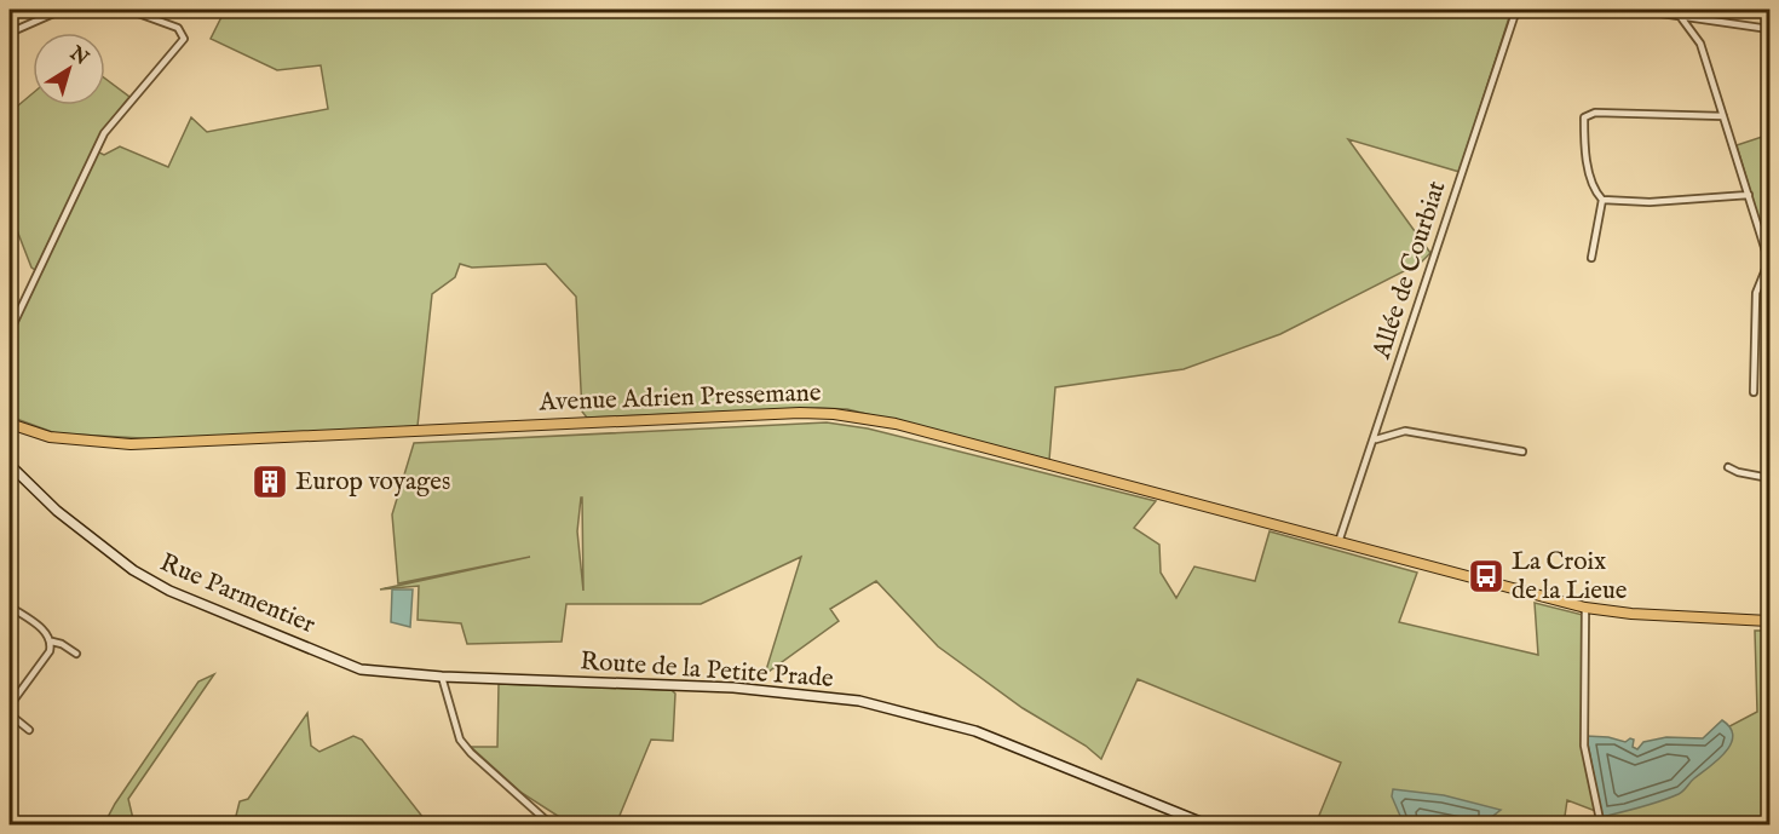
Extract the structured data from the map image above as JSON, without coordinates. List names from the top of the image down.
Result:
{
  "streets": {
    "main road": ["Avenue Adrien Pressemane"],
    "street": ["Allée de Courbiat", "Rue Parmentier", "Route de la Petite Prade"]
  },
  "crossings": [
    ["Allée de Courbiat", "Avenue Adrien Pressemane"],
    ["Rue Parmentier", "Route de la Petite Prade"]
  ],
  "places": {
    "building": ["Europ voyages"],
    "bus stop": ["La Croix de la Lieue"]
  },
  "north": "top right"
}
